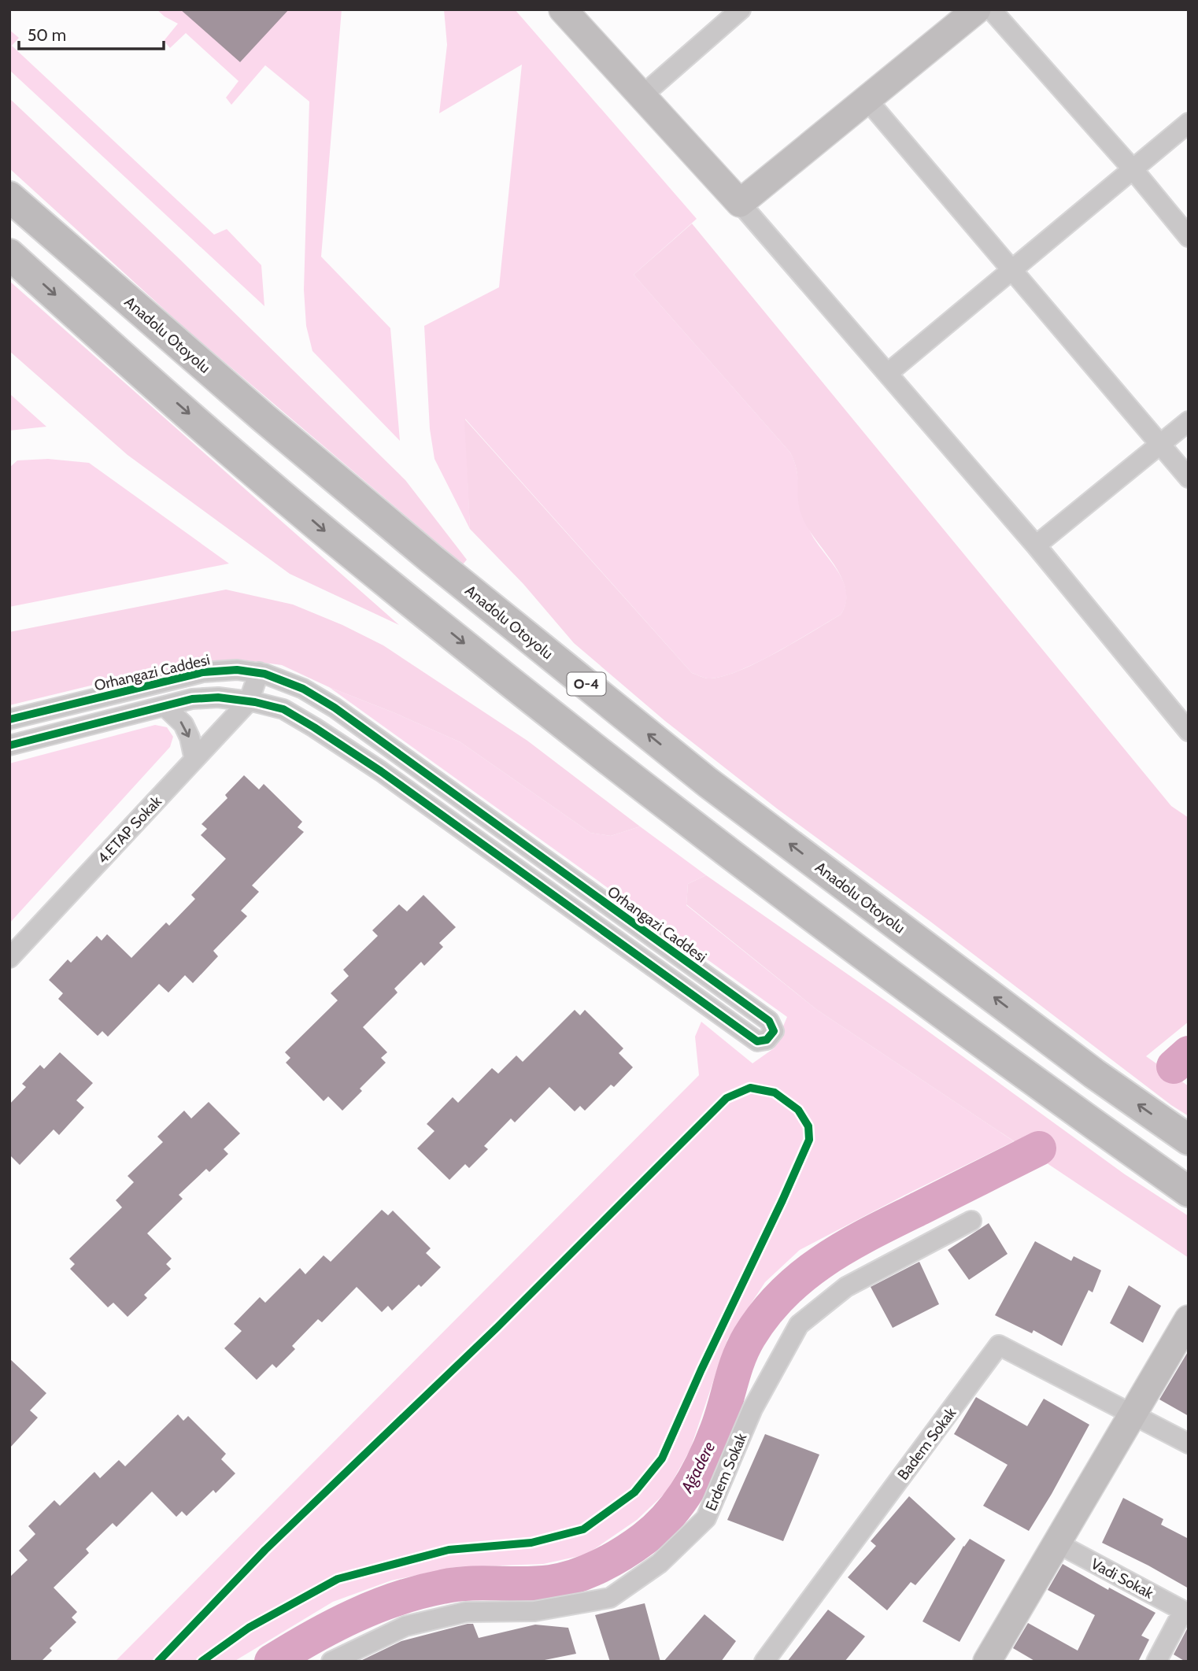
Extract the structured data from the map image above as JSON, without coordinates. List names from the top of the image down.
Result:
{
  "streets": {
    "highway": ["Anadolu Otoyolu", "O-4"],
    "street": [
      "Orhangazi Caddesi",
      "4.ETAP Sokak",
      "Badem Sokak",
      "Erdem Sokak",
      "Vadi Sokak"
    ]
  },
  "crossings": [
    ["Orhangazi Caddesi", "4.ETAP Sokak"]
  ],
  "water": ["Ağadere"],
  "scale_bar": "50 m"
}
